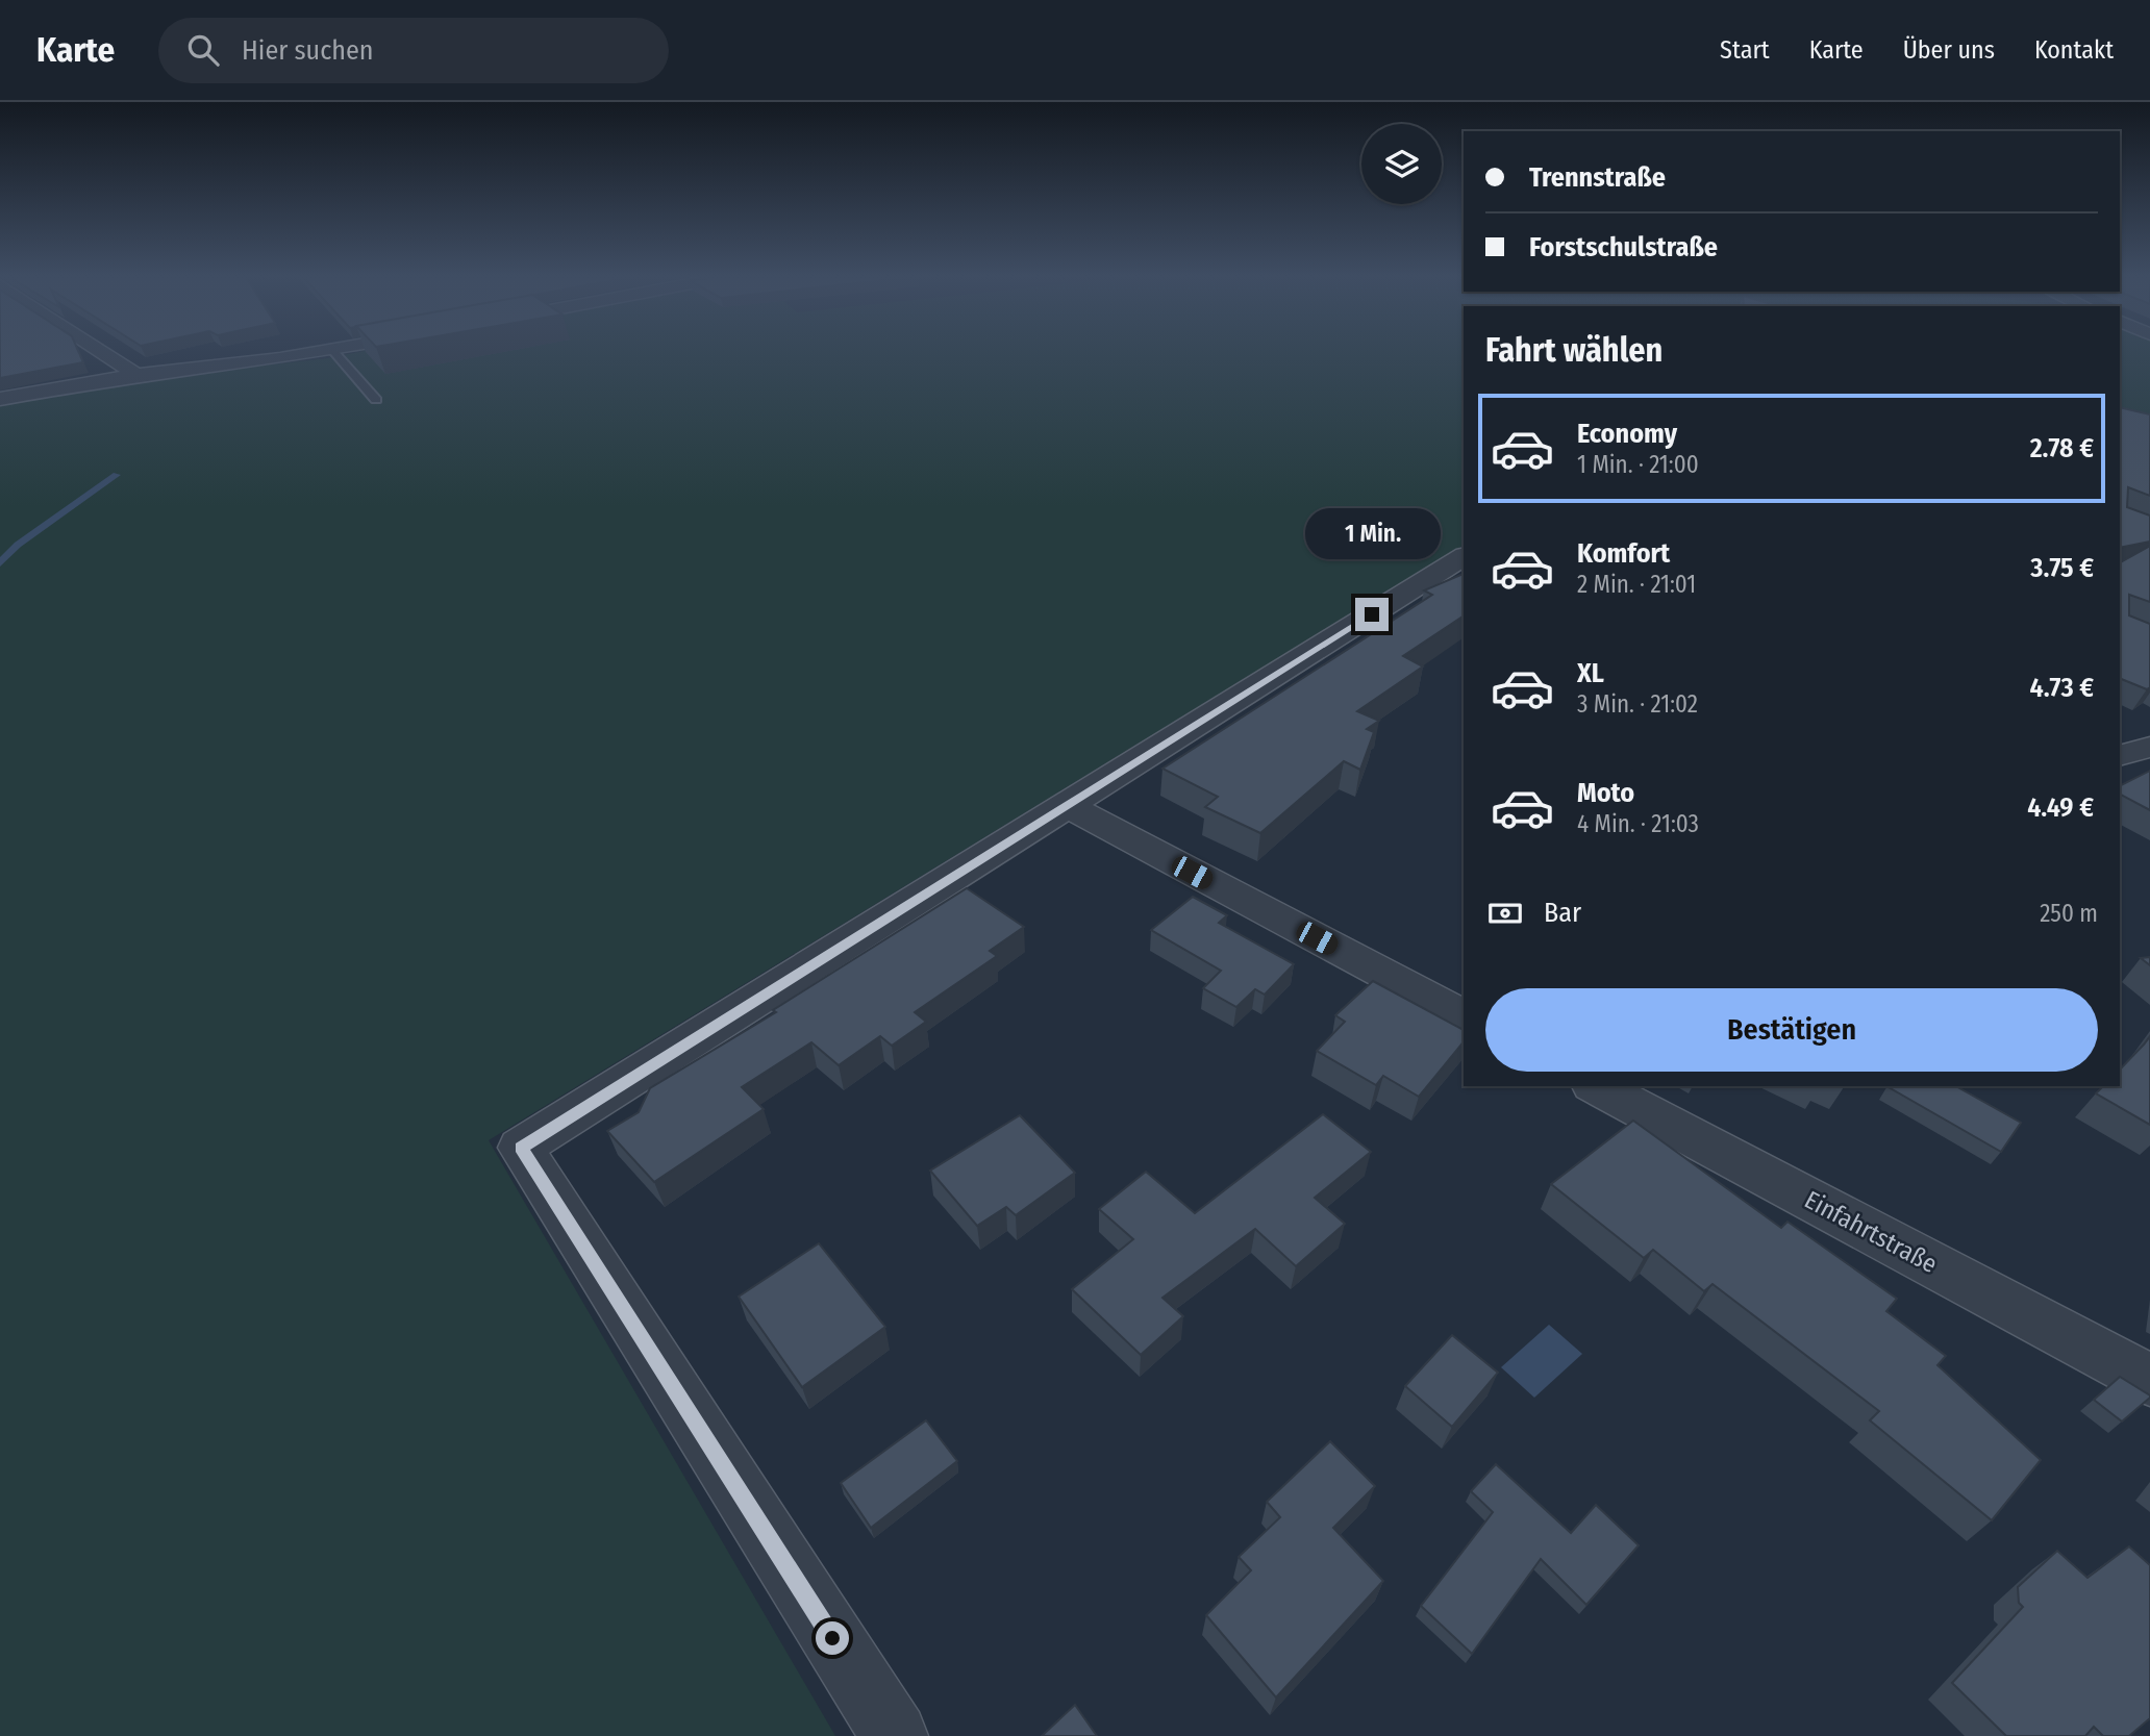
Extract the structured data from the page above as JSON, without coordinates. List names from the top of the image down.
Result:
{
  "streets": {
    "street": ["Einfahrtstraße"]
  },
  "page": {
    "header": "Karte",
    "search": "Hier suchen",
    "nav": [
      "Start",
      "Karte",
      "Über uns",
      "Kontakt"
    ],
    "banner": ["Trennstraße", "Forstschulstraße"],
    "heading": "Fahrt wählen",
    "list": [
      {
        "name": "Economy",
        "note": "1 Min. · 21:00",
        "value": "2.78 €"
      },
      {
        "name": "Komfort",
        "note": "2 Min. · 21:01",
        "value": "3.75 €"
      },
      {
        "name": "XL",
        "note": "3 Min. · 21:02",
        "value": "4.73 €"
      },
      {
        "name": "Moto",
        "note": "4 Min. · 21:03",
        "value": "4.49 €"
      }
    ],
    "bubble": "1 Min.",
    "pay": ["Bar", "250 m"],
    "buttons": "Bestätigen"
  }
}
